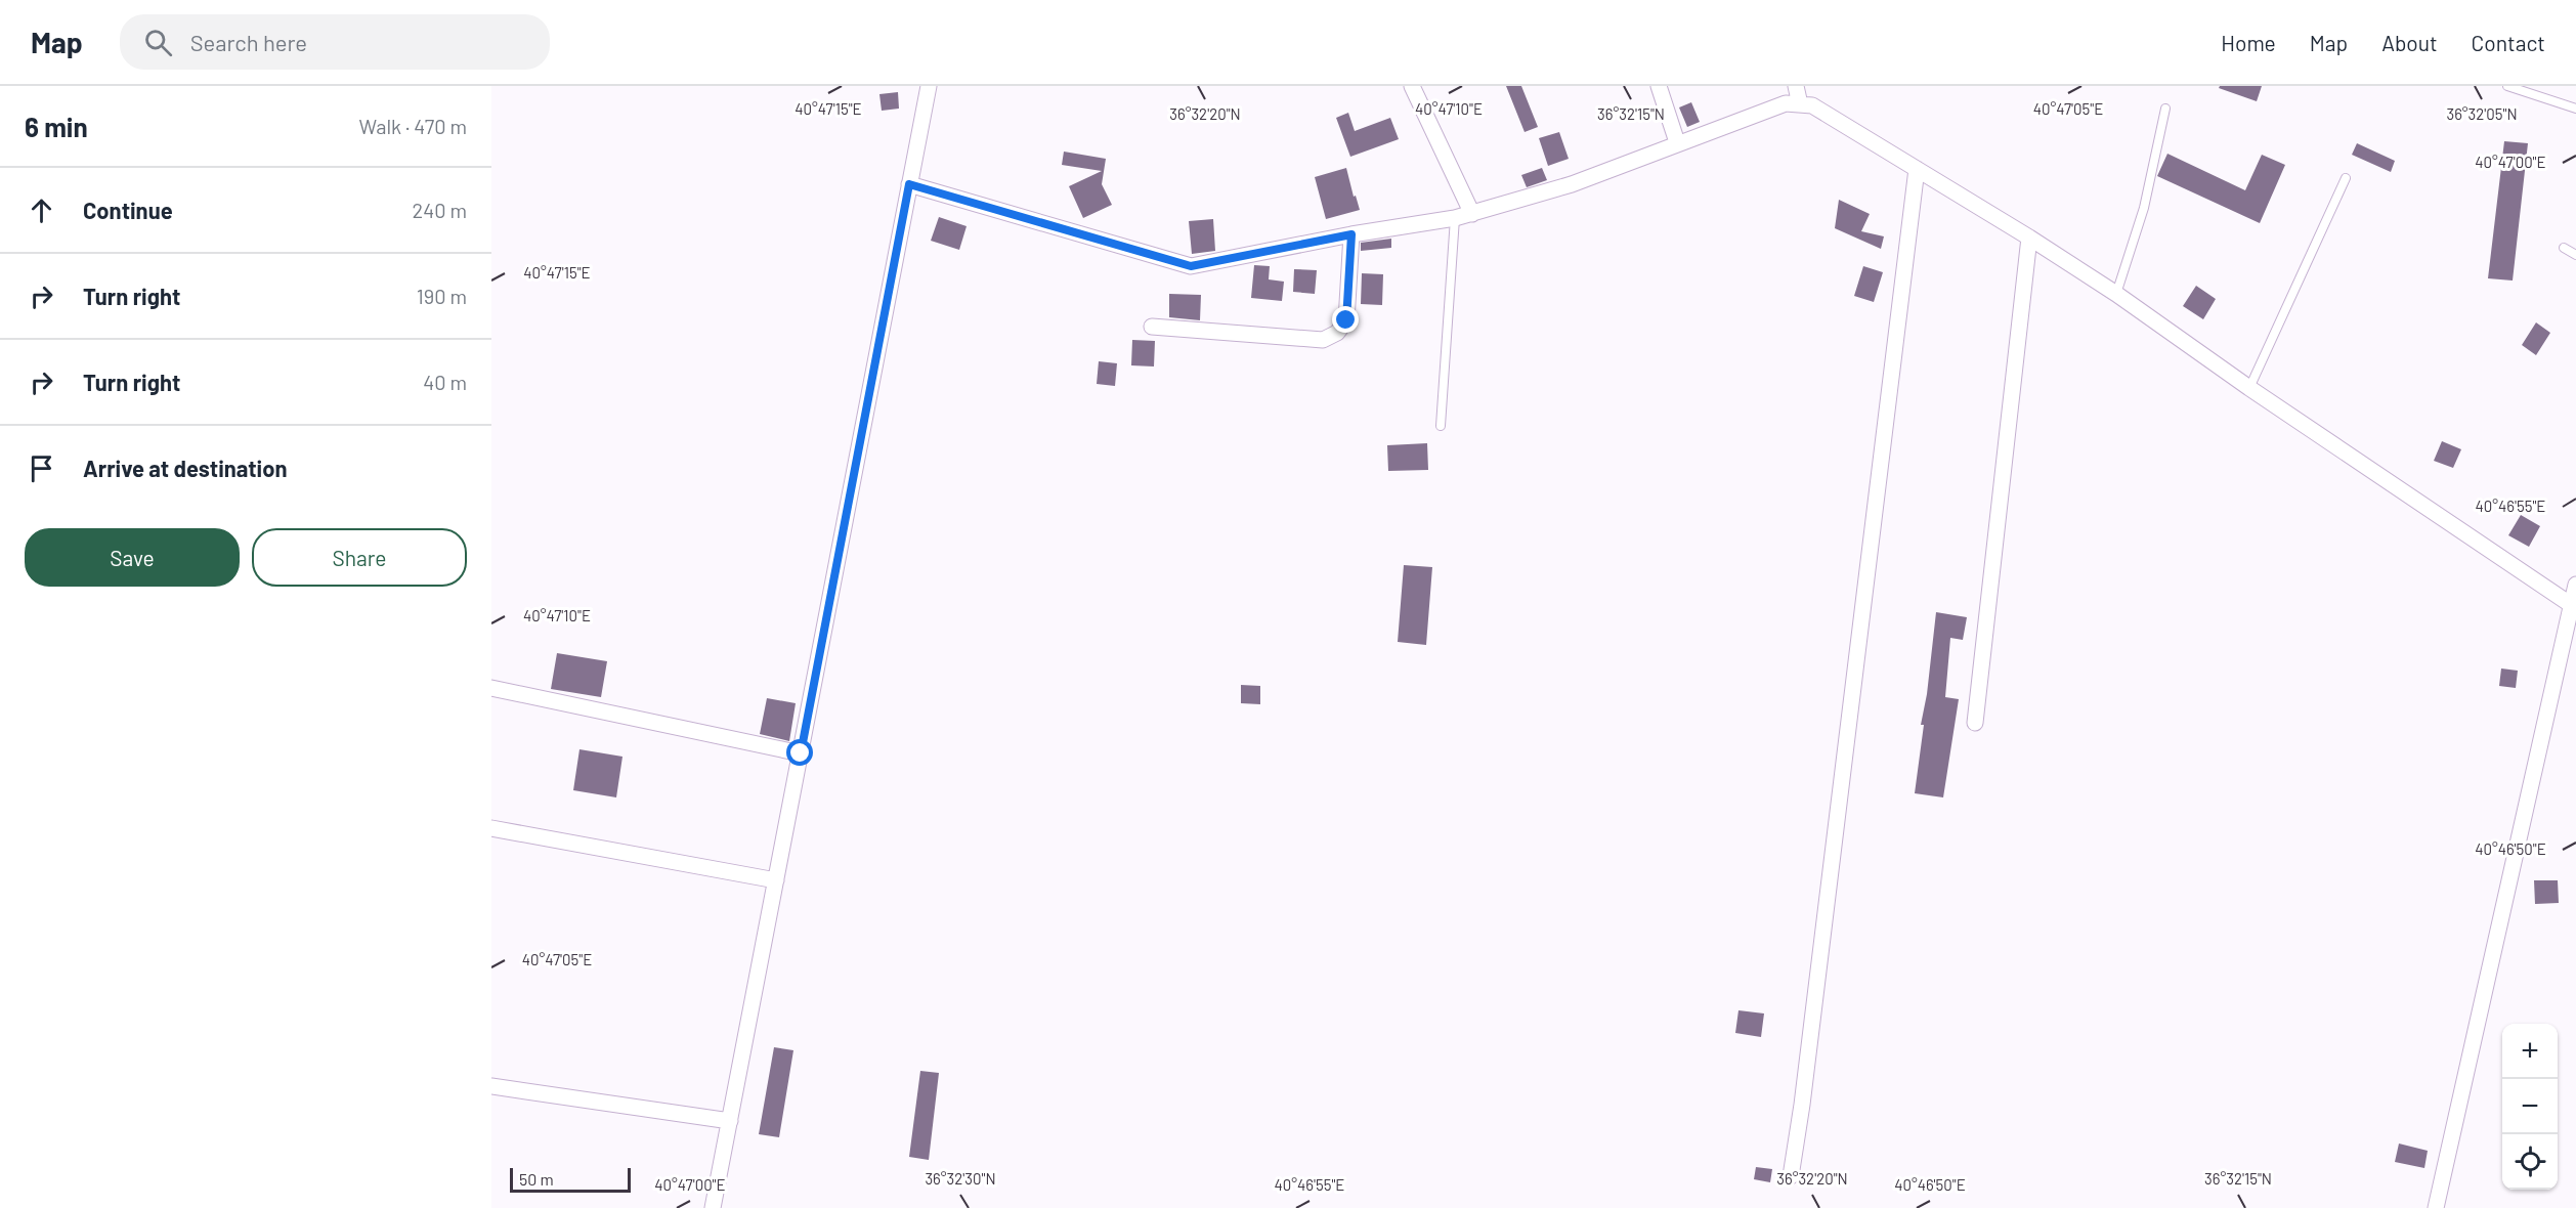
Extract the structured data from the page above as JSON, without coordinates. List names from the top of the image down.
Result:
{
  "scale_bar": "50 m",
  "page": {
    "header": "Map",
    "search": "Search here",
    "nav": [
      "Home",
      "Map",
      "About",
      "Contact"
    ],
    "heading": ["6 min", "Walk · 470 m"],
    "list": [
      ["Continue", "240 m"],
      ["Turn right", "190 m"],
      ["Turn right", "40 m"],
      "Arrive at destination"
    ],
    "buttons": ["Save", "Share"],
    "map_buttons": ["+", "−"],
    "scale": "50 m"
  },
  "coordinates": [
    "40°47'15\"E",
    "40°47'10\"E",
    "40°47'05\"E",
    "36°32'20\"N",
    "36°32'15\"N",
    "36°32'05\"N",
    "40°47'00\"E",
    "40°46'55\"E",
    "40°46'50\"E",
    "36°32'30\"N"
  ]
}
